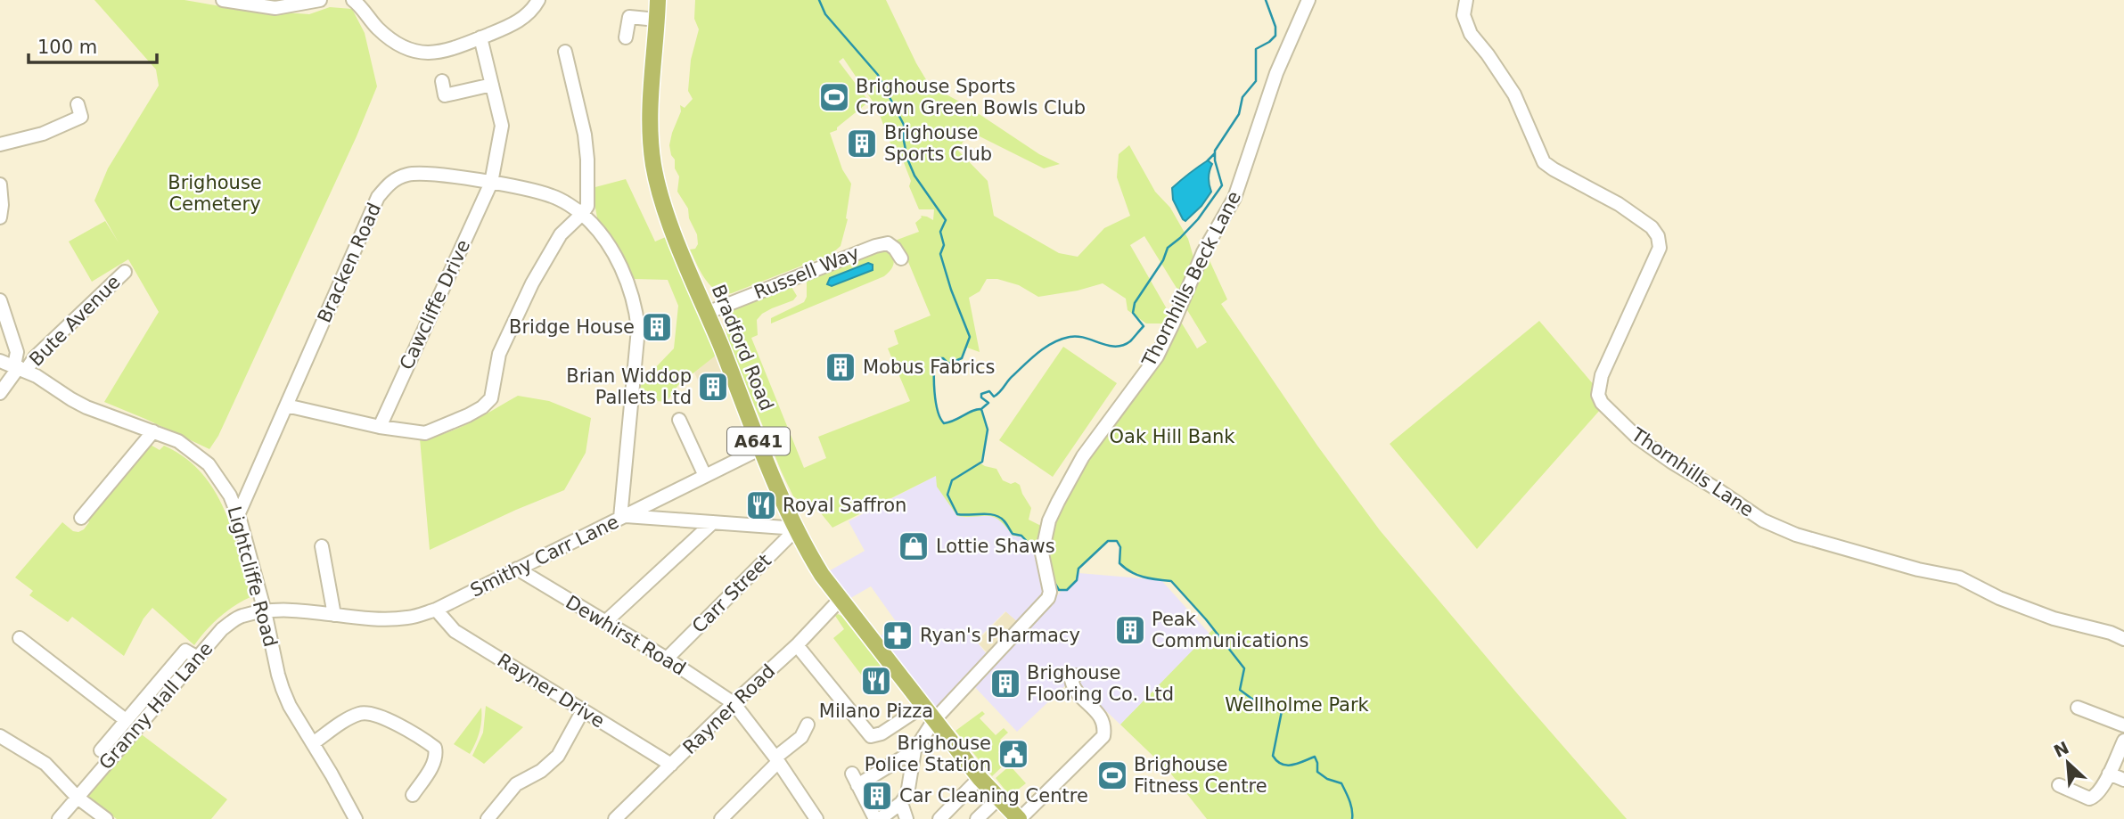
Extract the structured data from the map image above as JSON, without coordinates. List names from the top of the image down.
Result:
{
  "streets": {
    "main road": ["Bradford Road", "A641"],
    "street": [
      "Bracken Road",
      "Russell Way",
      "Thornhills Beck Lane",
      "Cawcliffe Drive",
      "Bute Avenue",
      "Thornhills Lane",
      "Smithy Carr Lane",
      "Lightcliffe Road",
      "Carr Street",
      "Dewhirst Road",
      "Rayner Drive",
      "Granny Hall Lane",
      "Rayner Road"
    ]
  },
  "crossings": [
    ["Bracken Road", "Cawcliffe Drive"],
    ["Bracken Road", "Smithy Carr Lane"],
    ["Bracken Road", "Lightcliffe Road"],
    ["Russell Way", "Bradford Road"],
    ["Thornhills Beck Lane", "Bradford Road"],
    ["Bute Avenue", "Lightcliffe Road"],
    ["Bradford Road", "Smithy Carr Lane"],
    ["Bradford Road", "Carr Street"],
    ["Bradford Road", "Rayner Road"],
    ["Smithy Carr Lane", "Lightcliffe Road"],
    ["Smithy Carr Lane", "Carr Street"],
    ["Smithy Carr Lane", "Dewhirst Road"],
    ["Smithy Carr Lane", "Rayner Drive"],
    ["Smithy Carr Lane", "Granny Hall Lane"],
    ["Lightcliffe Road", "Granny Hall Lane"],
    ["Carr Street", "Dewhirst Road"],
    ["Dewhirst Road", "Rayner Road"],
    ["Rayner Drive", "Rayner Road"]
  ],
  "parks": ["Brighouse Cemetery", "Oak Hill Bank", "Wellholme Park"],
  "places": {
    "sports": ["Brighouse Sports Crown Green Bowls Club", "Brighouse Fitness Centre"],
    "building": [
      "Brighouse Sports Club",
      "Bridge House",
      "Mobus Fabrics",
      "Brian Widdop Pallets Ltd",
      "Peak Communications",
      "Brighouse Flooring Co. Ltd",
      "Car Cleaning Centre"
    ],
    "restaurant": ["Royal Saffron", "Milano Pizza"],
    "shop": ["Lottie Shaws"],
    "pharmacy": ["Ryan's Pharmacy"],
    "public building": ["Brighouse Police Station"]
  },
  "scale_bar": "100 m",
  "north": "top left"
}
